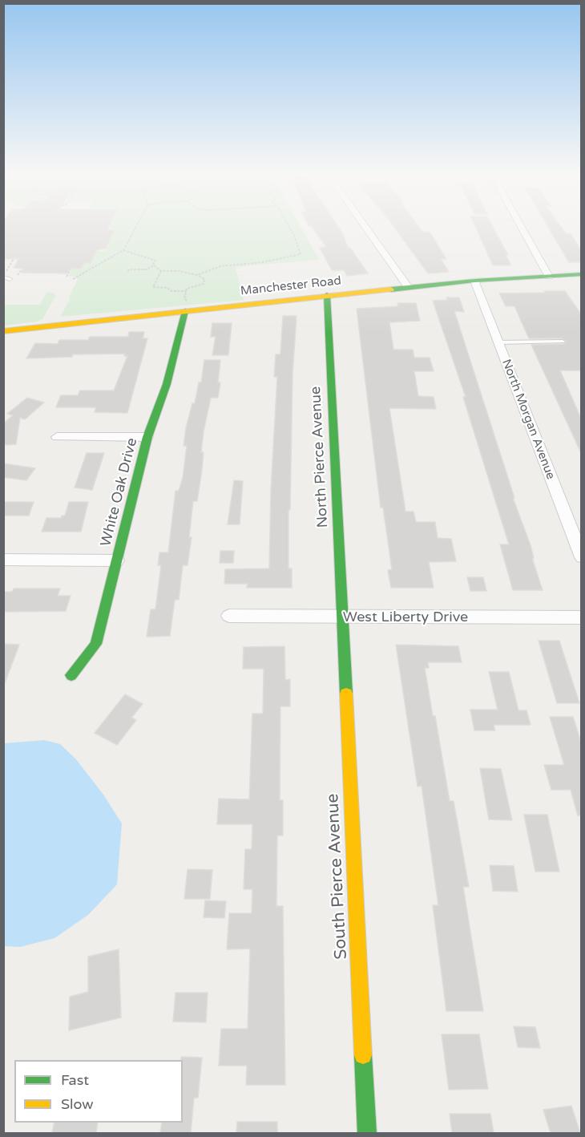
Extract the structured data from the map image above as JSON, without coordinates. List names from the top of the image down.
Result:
{
  "streets": {
    "street": [
      "Manchester Road",
      "North Morgan Avenue",
      "North Pierce Avenue",
      "White Oak Drive",
      "West Liberty Drive",
      "South Pierce Avenue"
    ]
  },
  "crossings": [
    ["Manchester Road", "North Morgan Avenue"],
    ["Manchester Road", "North Pierce Avenue"],
    ["Manchester Road", "White Oak Drive"],
    ["North Pierce Avenue", "West Liberty Drive"],
    ["North Pierce Avenue", "South Pierce Avenue"],
    ["West Liberty Drive", "South Pierce Avenue"]
  ],
  "legend": ["Fast", "Slow"]
}
